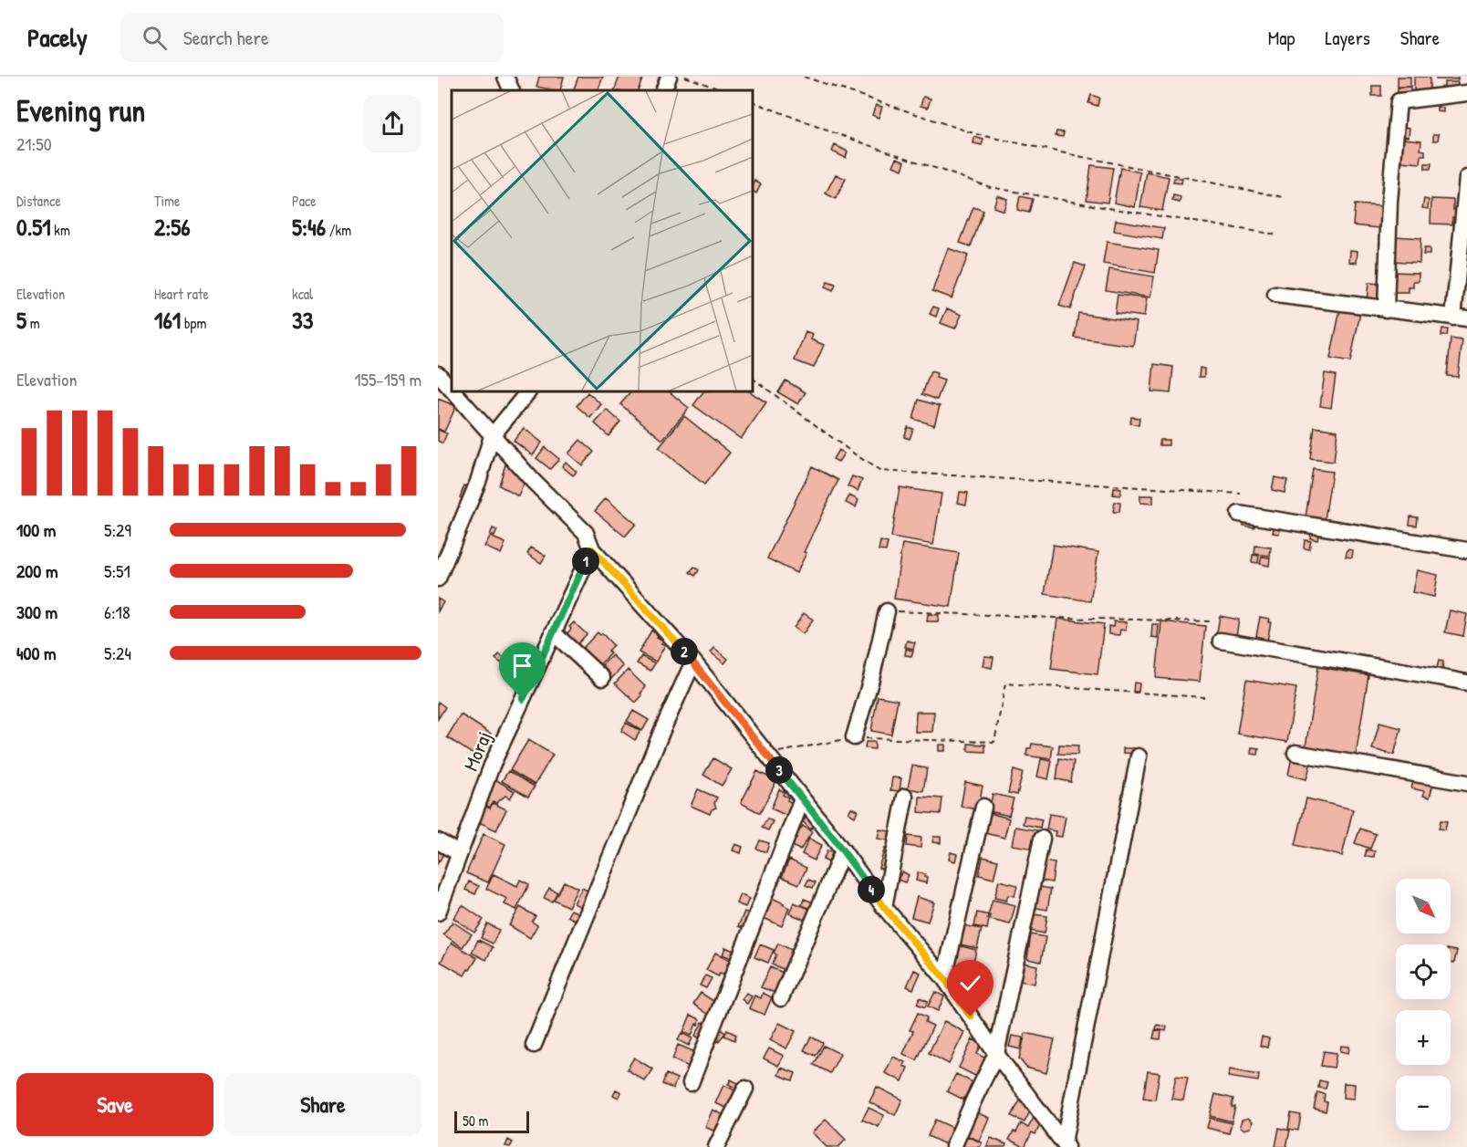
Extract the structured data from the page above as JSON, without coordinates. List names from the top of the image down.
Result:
{
  "streets": {
    "street": ["Moraj"]
  },
  "scale_bar": "50 m",
  "north": "bottom right",
  "page": {
    "header": "Pacely",
    "search": "Search here",
    "nav": ["Map", "Layers", "Share"],
    "heading": ["Evening run", "21:50"],
    "stats": [
      ["Distance", "0.51 km"],
      ["Time", "2:56"],
      ["Pace", "5:46 /km"],
      ["Elevation", "5 m"],
      ["Heart rate", "161 bpm"],
      ["kcal", "33"]
    ],
    "chart": ["Elevation", "155–159 m"],
    "list": [
      {
        "name": "100 m",
        "note": "5:29"
      },
      {
        "name": "200 m",
        "note": "5:51"
      },
      {
        "name": "300 m",
        "note": "6:18"
      },
      {
        "name": "400 m",
        "note": "5:24"
      }
    ],
    "pins": [
      "1",
      "2",
      "3",
      "4"
    ],
    "map_buttons": ["+", "−"],
    "buttons": ["Save", "Share"],
    "scale": "50 m"
  }
}
